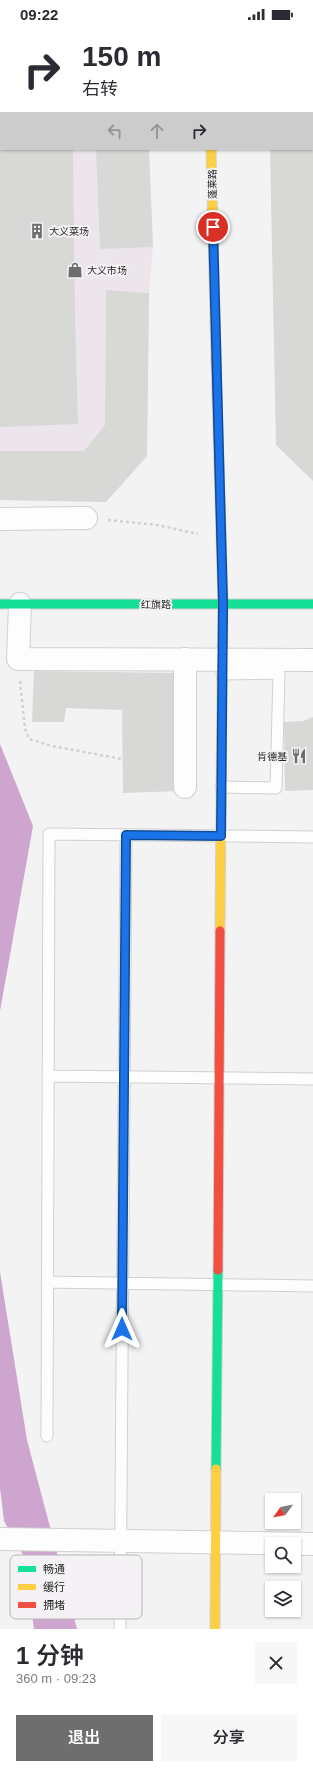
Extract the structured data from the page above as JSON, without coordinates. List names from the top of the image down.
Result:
{
  "streets": {
    "street": ["蓬莱路", "红旗路"]
  },
  "crossings": [
    ["蓬莱路", "红旗路"]
  ],
  "places": {
    "building": ["大义菜场"],
    "shop": ["大义市场"],
    "restaurant": ["肯德基"]
  },
  "legend": ["畅通", "缓行", "拥堵"],
  "north": "bottom left",
  "page": {
    "status": "09:22",
    "turn": ["150 m", "右转"],
    "heading": ["1 分钟", "360 m · 09:23"],
    "buttons": ["退出", "分享"]
  }
}
